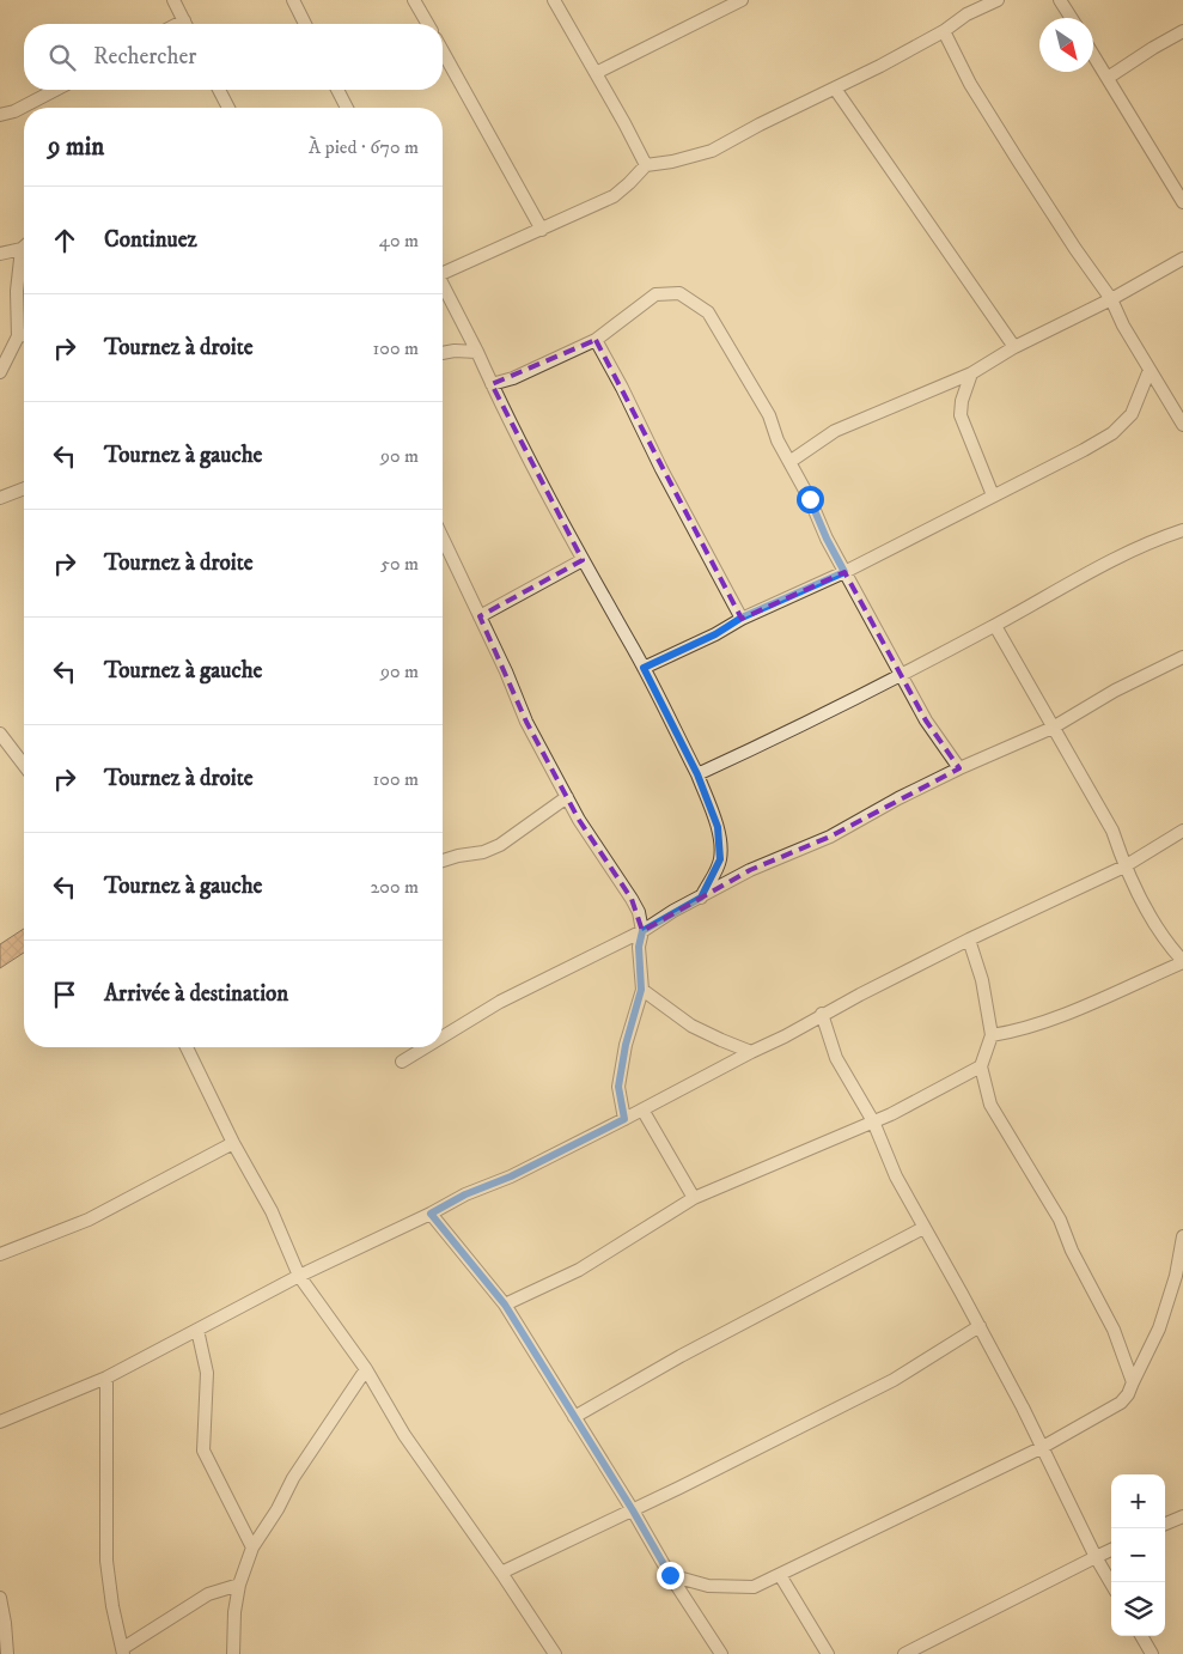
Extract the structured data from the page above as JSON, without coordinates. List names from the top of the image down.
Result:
{
  "north": "bottom right",
  "page": {
    "search": "Rechercher",
    "heading": ["9 min", "À pied · 670 m"],
    "list": [
      ["Continuez", "40 m"],
      ["Tournez à droite", "100 m"],
      ["Tournez à gauche", "90 m"],
      ["Tournez à droite", "50 m"],
      ["Tournez à gauche", "90 m"],
      ["Tournez à droite", "100 m"],
      ["Tournez à gauche", "200 m"],
      "Arrivée à destination"
    ],
    "map_buttons": ["+", "−"]
  }
}
